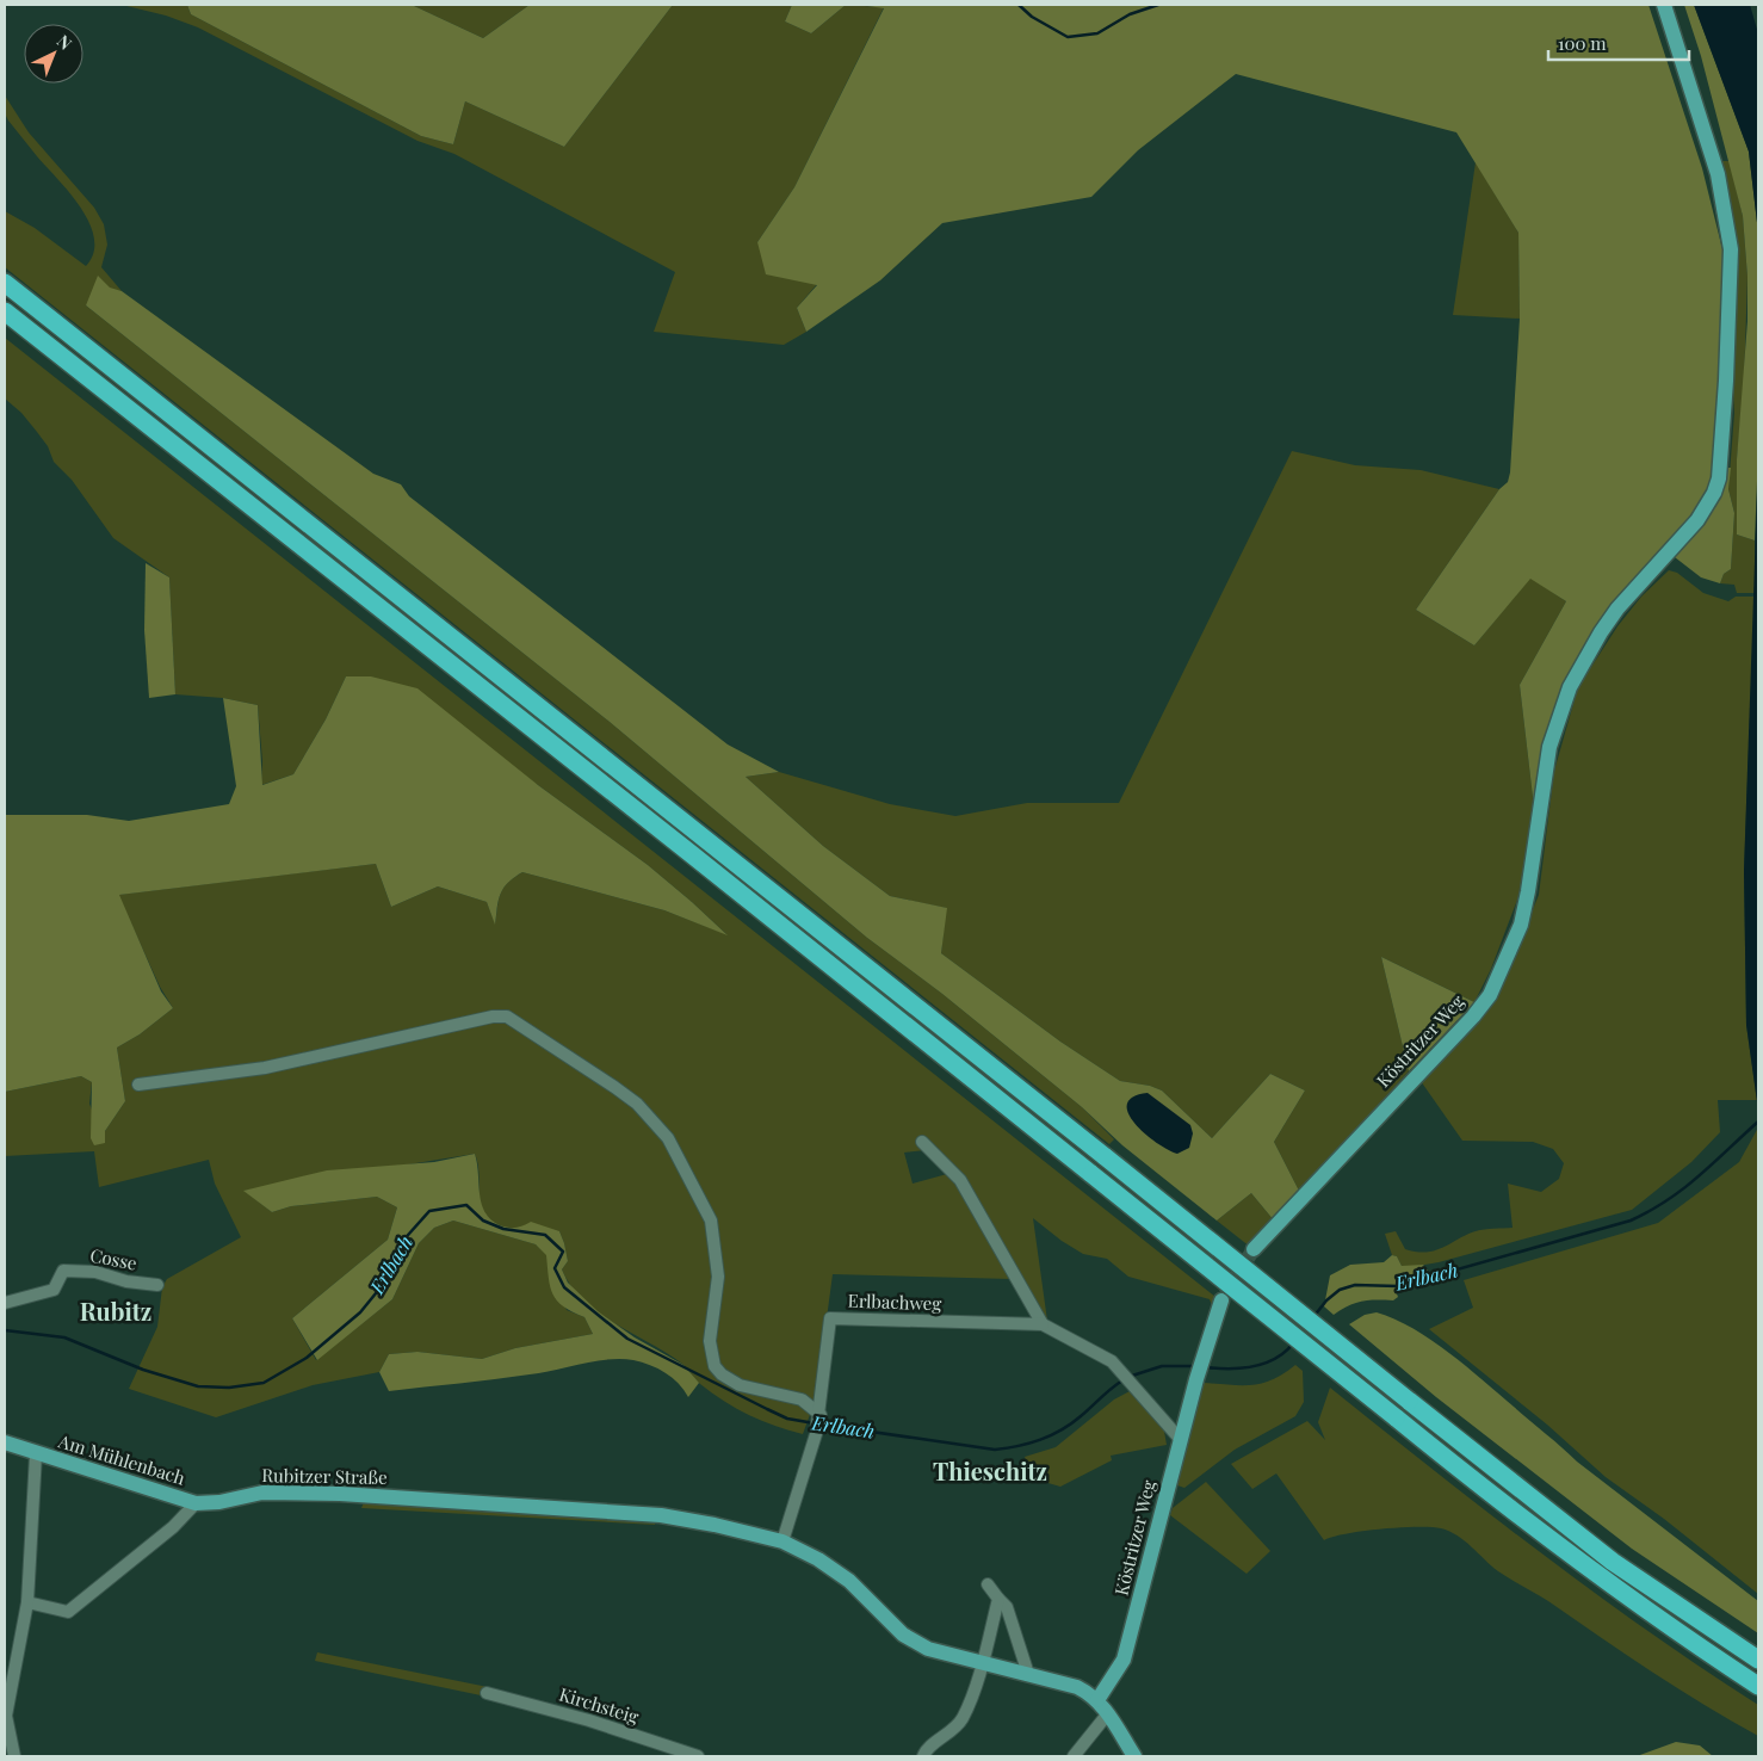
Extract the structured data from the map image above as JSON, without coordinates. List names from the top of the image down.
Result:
{
  "streets": {
    "main road": ["Köstritzer Weg", "Am Mühlenbach", "Rubitzer Straße"],
    "street": ["Cosse", "Erlbachweg", "Kirchsteig"]
  },
  "crossings": [
    ["Köstritzer Weg", "Rubitzer Straße"],
    ["Erlbachweg", "Rubitzer Straße"],
    ["Am Mühlenbach", "Rubitzer Straße"]
  ],
  "districts": ["Rubitz", "Thieschitz"],
  "water": ["Erlbach"],
  "scale_bar": "100 m",
  "north": "top right"
}
